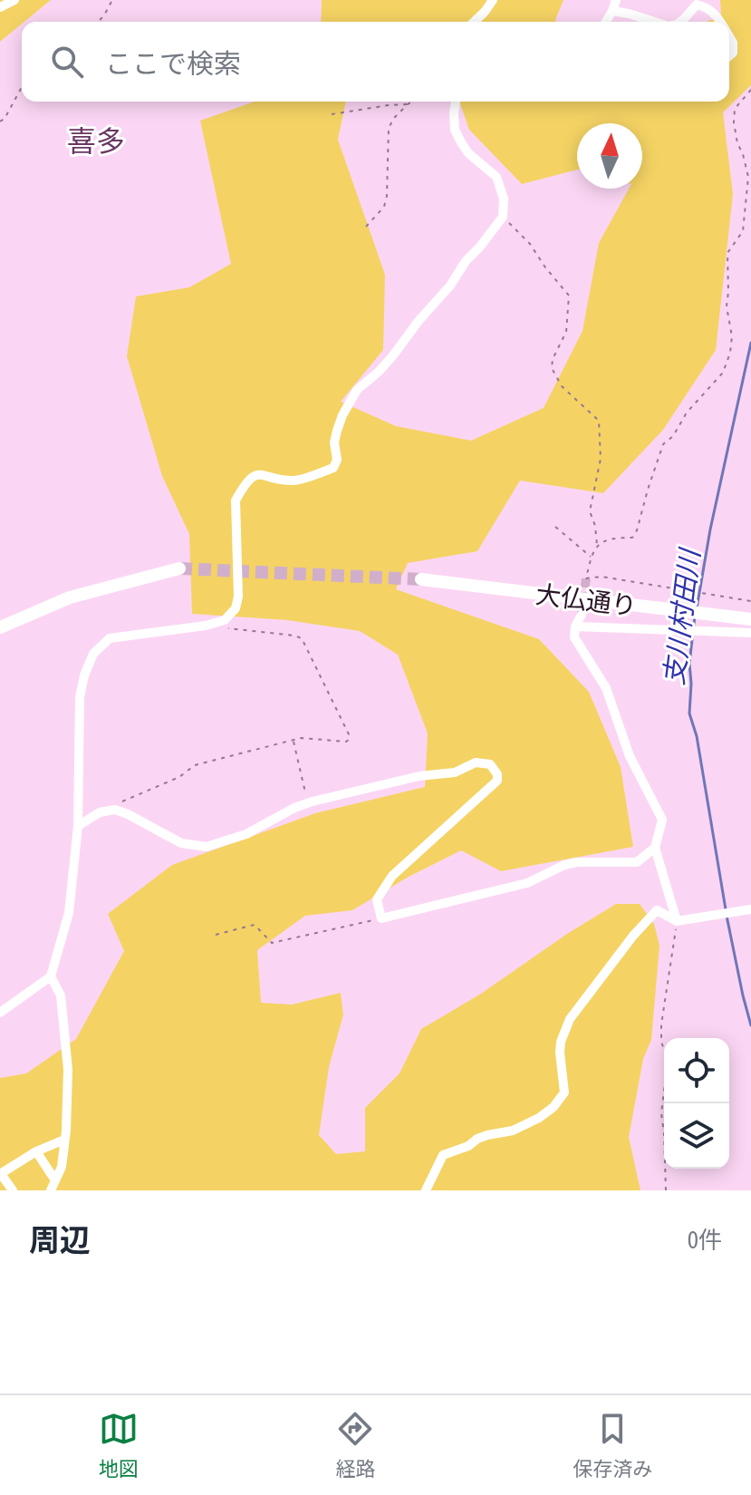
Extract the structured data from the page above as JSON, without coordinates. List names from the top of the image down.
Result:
{
  "streets": {
    "street": ["大仏通り"]
  },
  "districts": ["喜多"],
  "water": ["支川村田川"],
  "north": "top",
  "page": {
    "search": "ここで検索",
    "heading": ["周辺", "0件"],
    "nav": ["地図", "経路", "保存済み"]
  }
}
